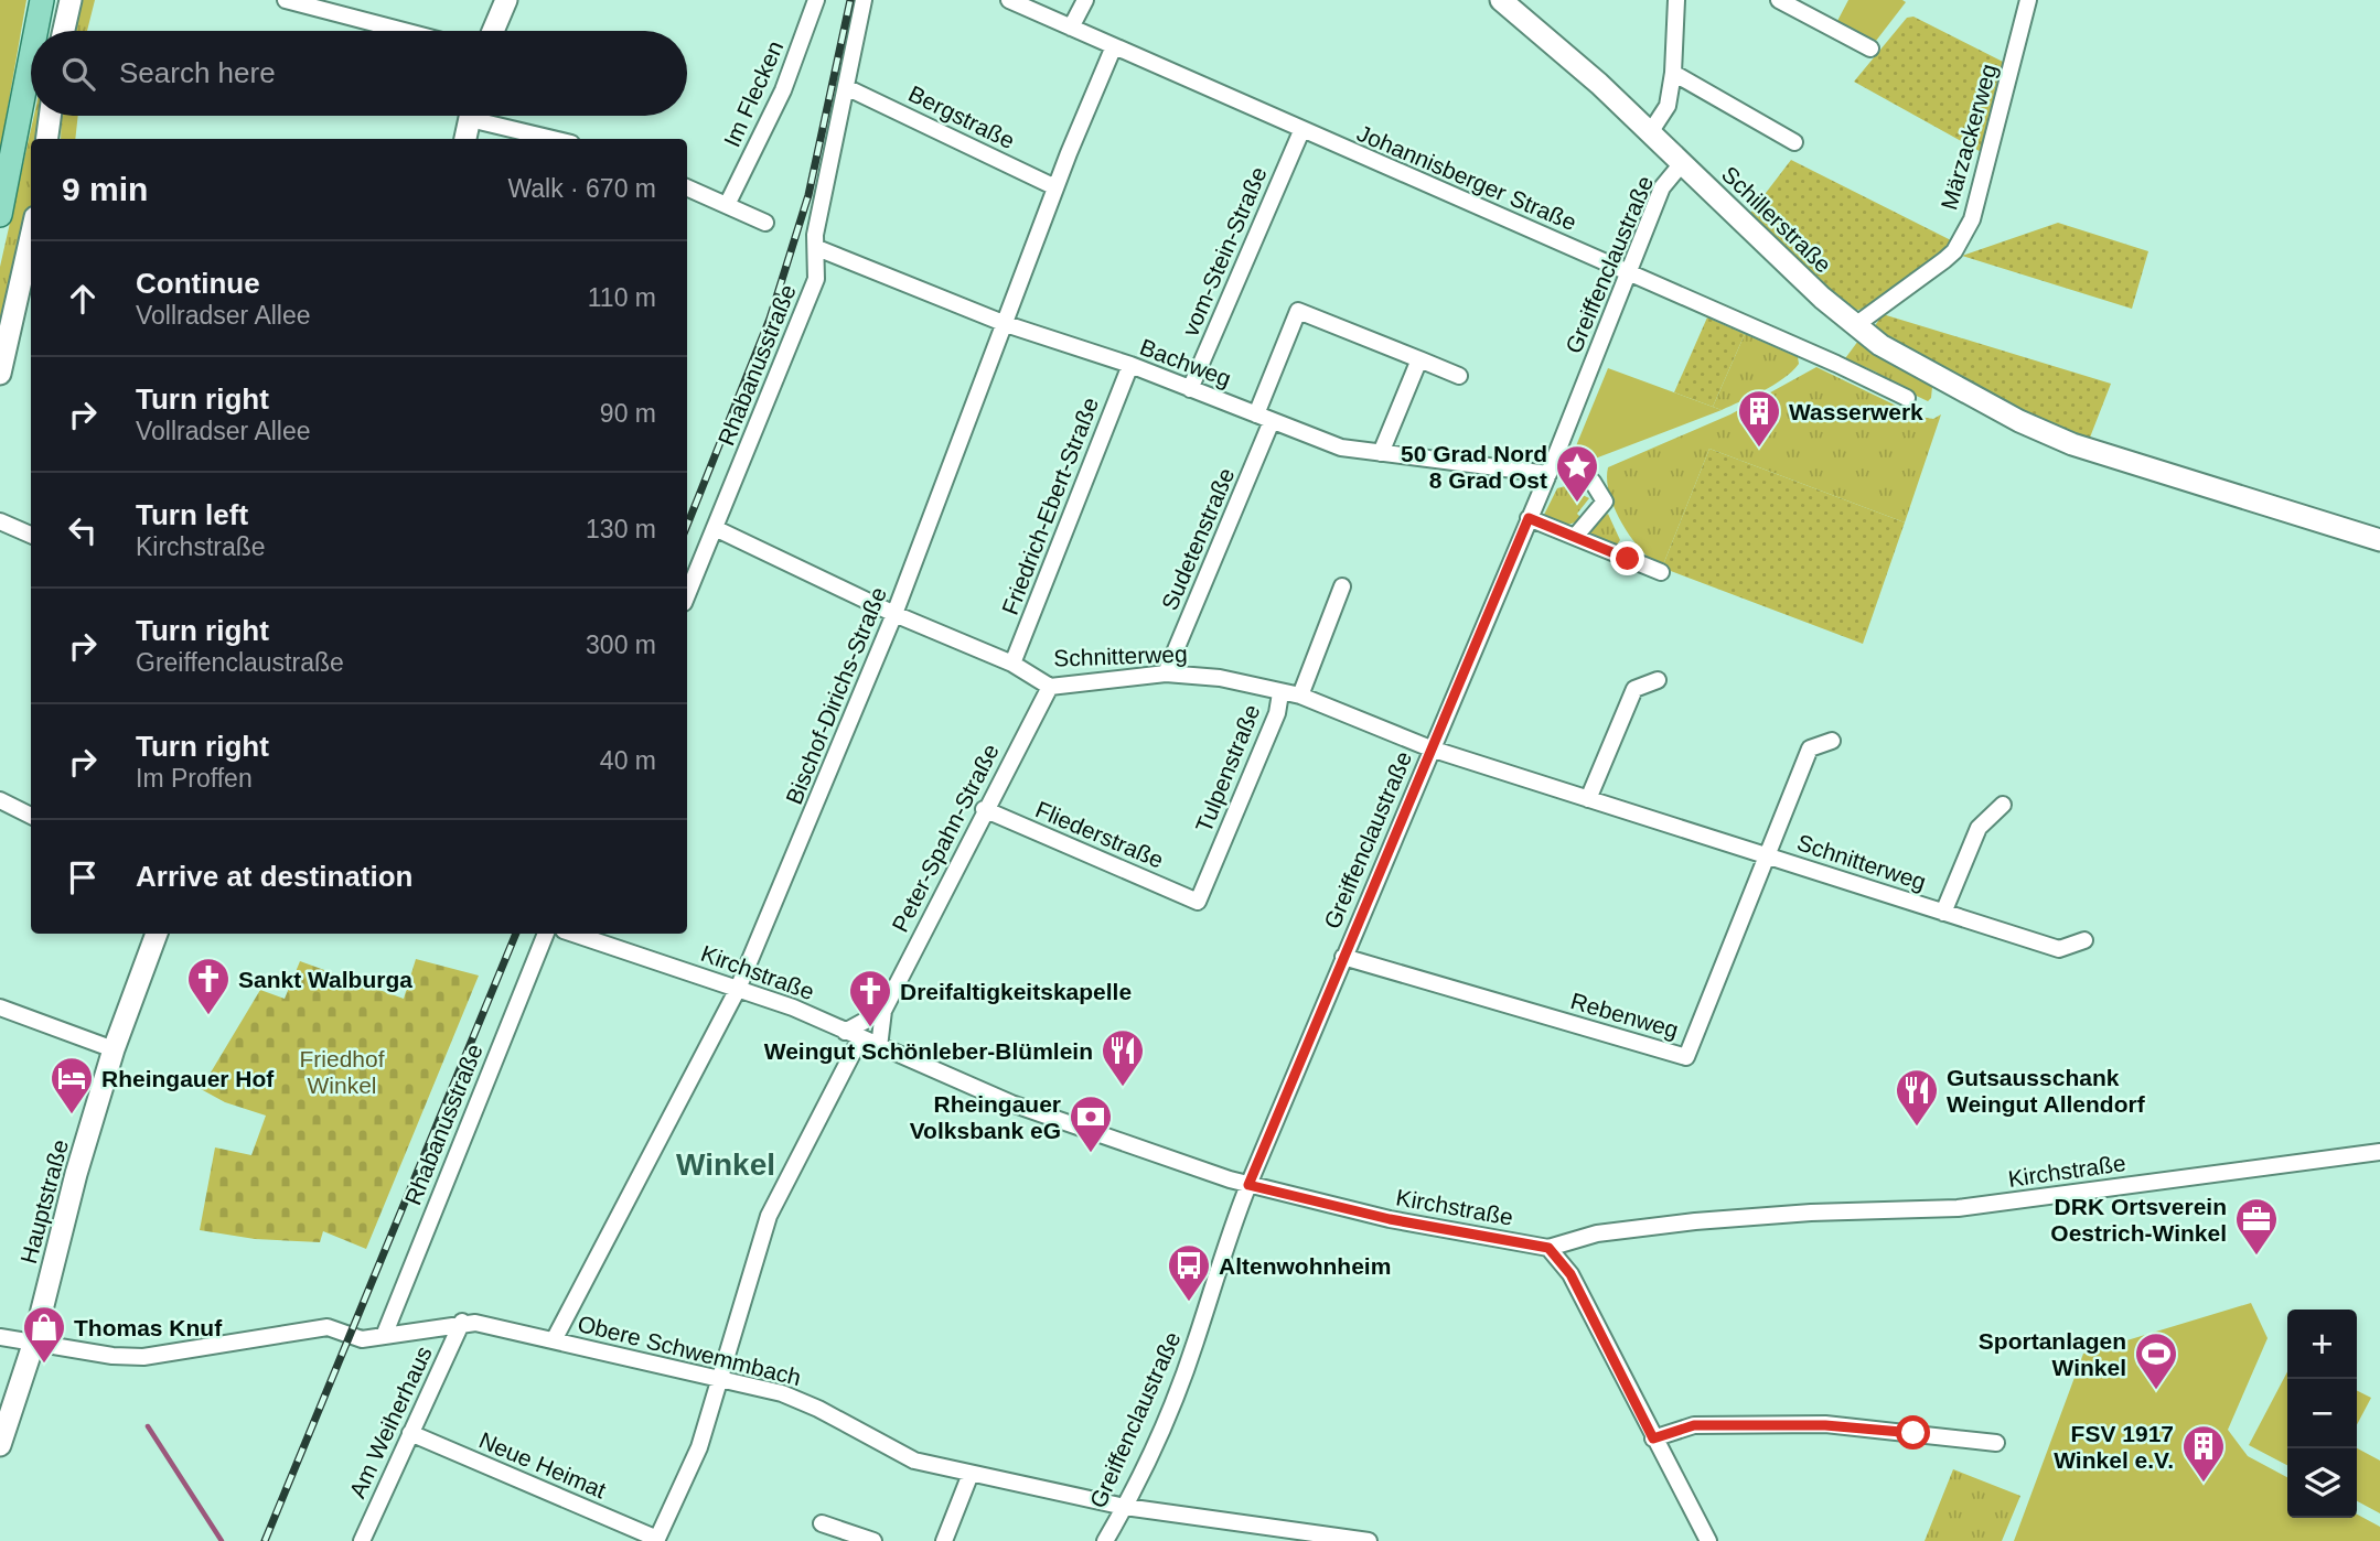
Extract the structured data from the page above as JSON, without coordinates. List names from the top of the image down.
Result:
{
  "streets": {
    "street": [
      "Im Flecken",
      "Bergstraße",
      "Märzackerweg",
      "Johannisberger Straße",
      "Schillerstraße",
      "vom-Stein-Straße",
      "Greiffenclaustraße",
      "Bachweg",
      "Rhabanusstraße",
      "Friedrich-Ebert-Straße",
      "Sudetenstraße",
      "Schnitterweg",
      "Bischof-Dirichs-Straße",
      "Tulpenstraße",
      "Fliederstraße",
      "Peter-Spahn-Straße",
      "Kirchstraße",
      "Rebenweg",
      "Hauptstraße",
      "Obere Schwemmbach",
      "Am Weiherhaus",
      "Neue Heimat"
    ]
  },
  "crossings": [
    ["Bergstraße", "Rhabanusstraße"],
    ["Bergstraße", "Bischof-Dirichs-Straße"],
    ["Märzackerweg", "Schillerstraße"],
    ["Johannisberger Straße", "vom-Stein-Straße"],
    ["Johannisberger Straße", "Greiffenclaustraße"],
    ["Johannisberger Straße", "Bischof-Dirichs-Straße"],
    ["Schillerstraße", "Greiffenclaustraße"],
    ["vom-Stein-Straße", "Bachweg"],
    ["Greiffenclaustraße", "Bachweg"],
    ["Greiffenclaustraße", "Schnitterweg"],
    ["Greiffenclaustraße", "Kirchstraße"],
    ["Greiffenclaustraße", "Rebenweg"],
    ["Greiffenclaustraße", "Obere Schwemmbach"],
    ["Bachweg", "Rhabanusstraße"],
    ["Bachweg", "Friedrich-Ebert-Straße"],
    ["Bachweg", "Sudetenstraße"],
    ["Bachweg", "Bischof-Dirichs-Straße"],
    ["Rhabanusstraße", "Schnitterweg"],
    ["Rhabanusstraße", "Obere Schwemmbach"],
    ["Friedrich-Ebert-Straße", "Schnitterweg"],
    ["Sudetenstraße", "Schnitterweg"],
    ["Schnitterweg", "Bischof-Dirichs-Straße"],
    ["Schnitterweg", "Tulpenstraße"],
    ["Schnitterweg", "Peter-Spahn-Straße"],
    ["Schnitterweg", "Rebenweg"],
    ["Bischof-Dirichs-Straße", "Kirchstraße"],
    ["Bischof-Dirichs-Straße", "Obere Schwemmbach"],
    ["Tulpenstraße", "Fliederstraße"],
    ["Fliederstraße", "Peter-Spahn-Straße"],
    ["Peter-Spahn-Straße", "Kirchstraße"],
    ["Hauptstraße", "Obere Schwemmbach"],
    ["Obere Schwemmbach", "Am Weiherhaus"],
    ["Am Weiherhaus", "Neue Heimat"]
  ],
  "districts": ["Winkel"],
  "parks": ["Friedhof Winkel"],
  "places": {
    "building": ["Wasserwerk", "FSV 1917 Winkel e.V."],
    "place": ["50 Grad Nord 8 Grad Ost"],
    "church": ["Sankt Walburga", "Dreifaltigkeitskapelle"],
    "restaurant": ["Weingut Schönleber-Blümlein", "Gutsausschank Weingut Allendorf"],
    "hotel": ["Rheingauer Hof"],
    "bank": ["Rheingauer Volksbank eG"],
    "office": ["DRK Ortsverein Oestrich-Winkel"],
    "bus stop": ["Altenwohnheim"],
    "shop": ["Thomas Knuf"],
    "sports": ["Sportanlagen Winkel"]
  },
  "page": {
    "search": "Search here",
    "heading": ["9 min", "Walk · 670 m"],
    "list": [
      ["Continue", "Vollradser Allee", "110 m"],
      ["Turn right", "Vollradser Allee", "90 m"],
      ["Turn left", "Kirchstraße", "130 m"],
      ["Turn right", "Greiffenclaustraße", "300 m"],
      ["Turn right", "Im Proffen", "40 m"],
      "Arrive at destination"
    ],
    "map_buttons": ["+", "−"]
  }
}
